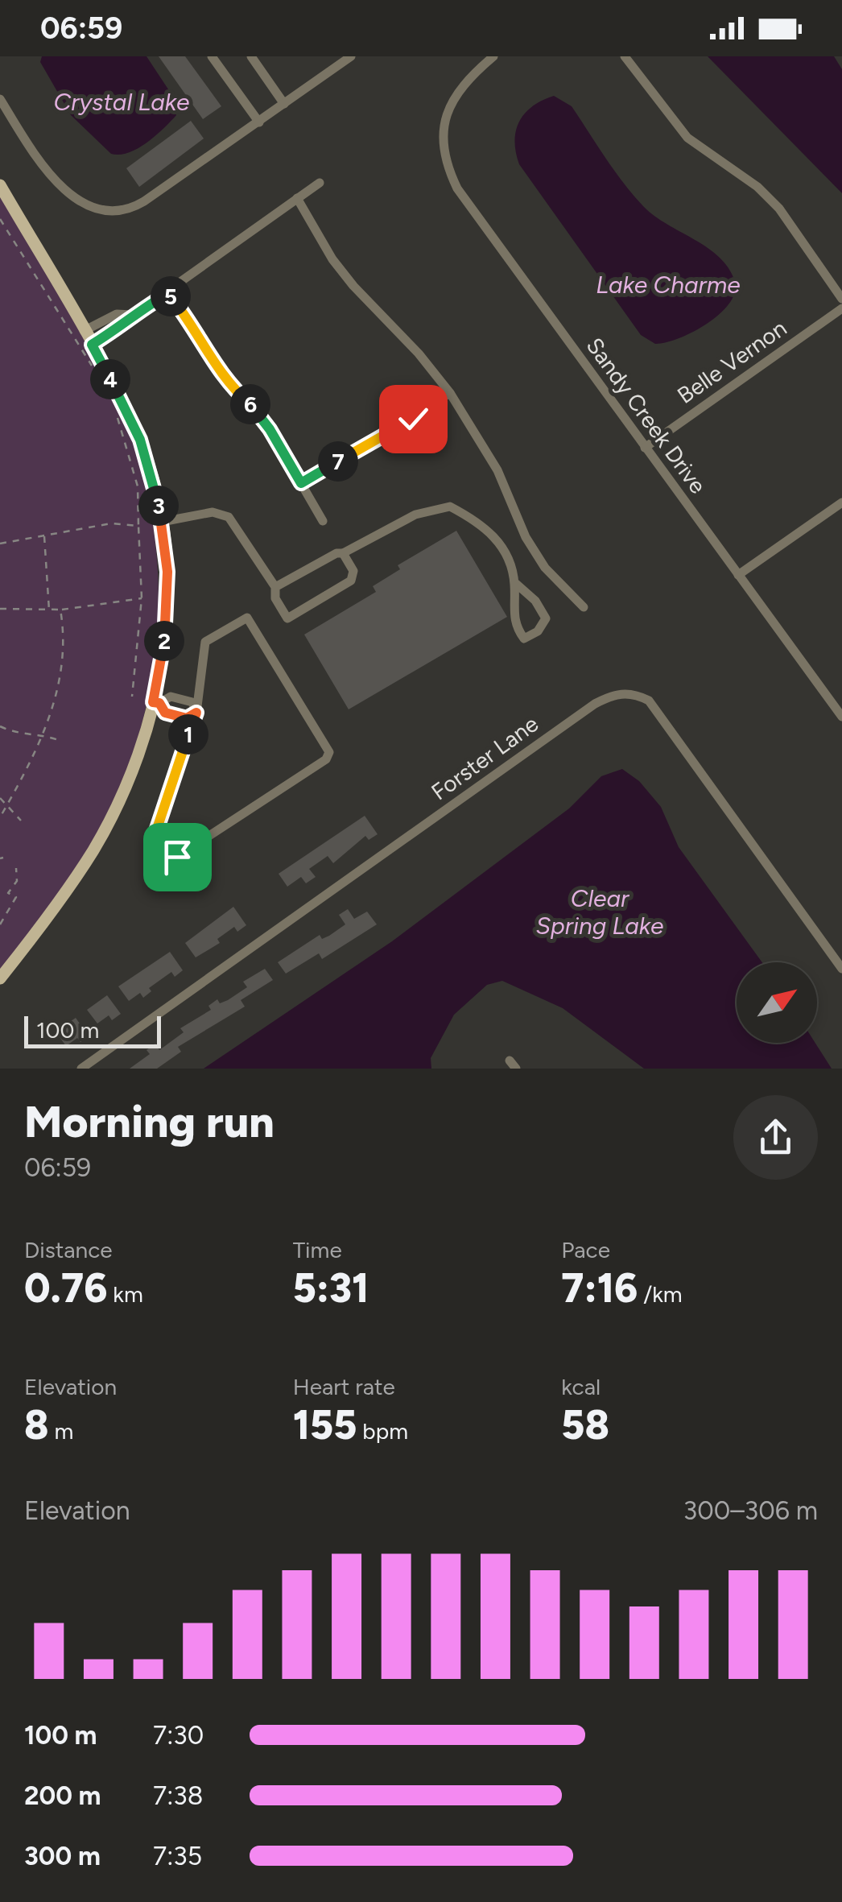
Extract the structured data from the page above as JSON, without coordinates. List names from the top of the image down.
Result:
{
  "streets": {
    "street": ["Belle Vernon", "Sandy Creek Drive", "Forster Lane"]
  },
  "crossings": [
    ["Belle Vernon", "Sandy Creek Drive"]
  ],
  "water": ["Crystal Lake", "Lake Charme", "Clear Spring Lake"],
  "scale_bar": "100 m",
  "north": "top right",
  "page": {
    "status": "06:59",
    "pins": [
      "5",
      "4",
      "6",
      "7",
      "3",
      "2",
      "1"
    ],
    "scale": "100 m",
    "heading": ["Morning run", "06:59"],
    "stats": [
      ["Distance", "0.76 km"],
      ["Time", "5:31"],
      ["Pace", "7:16 /km"],
      ["Elevation", "8 m"],
      ["Heart rate", "155 bpm"],
      ["kcal", "58"]
    ],
    "chart": ["Elevation", "300–306 m"],
    "list": [
      {
        "name": "100 m",
        "note": "7:30"
      },
      {
        "name": "200 m",
        "note": "7:38"
      },
      {
        "name": "300 m",
        "note": "7:35"
      }
    ]
  }
}
